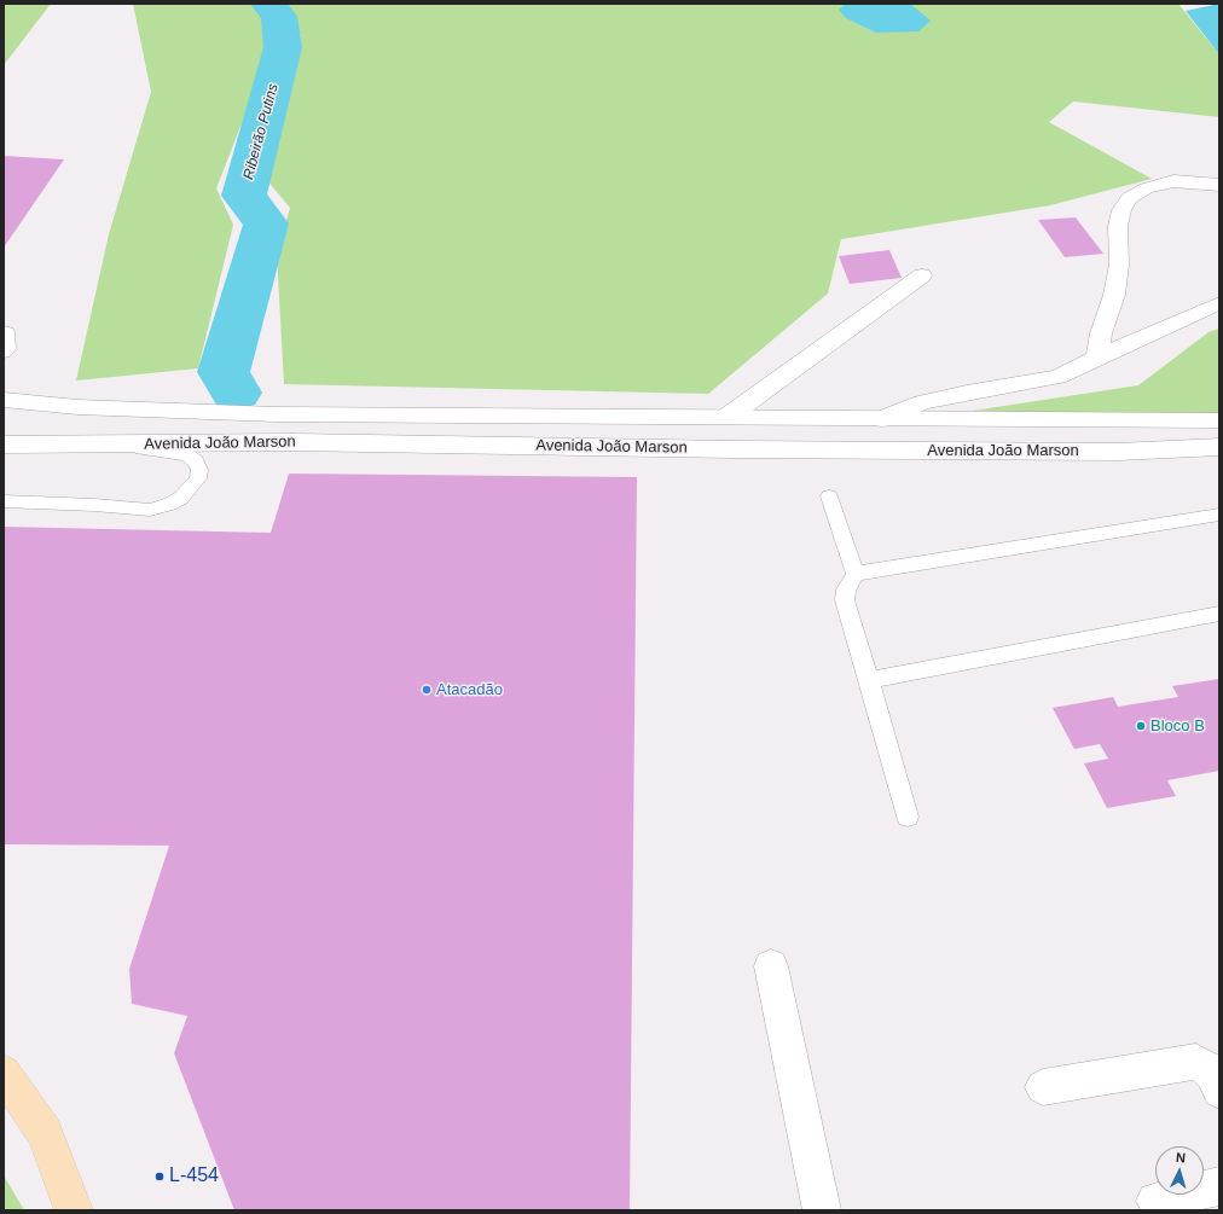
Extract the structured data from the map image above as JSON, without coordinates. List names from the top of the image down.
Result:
{
  "streets": {
    "main road": ["Avenida João Marson"]
  },
  "water": ["Ribeirão Putins"],
  "places": ["Atacadão", "Bloco B", "L-454"],
  "north": "top"
}
